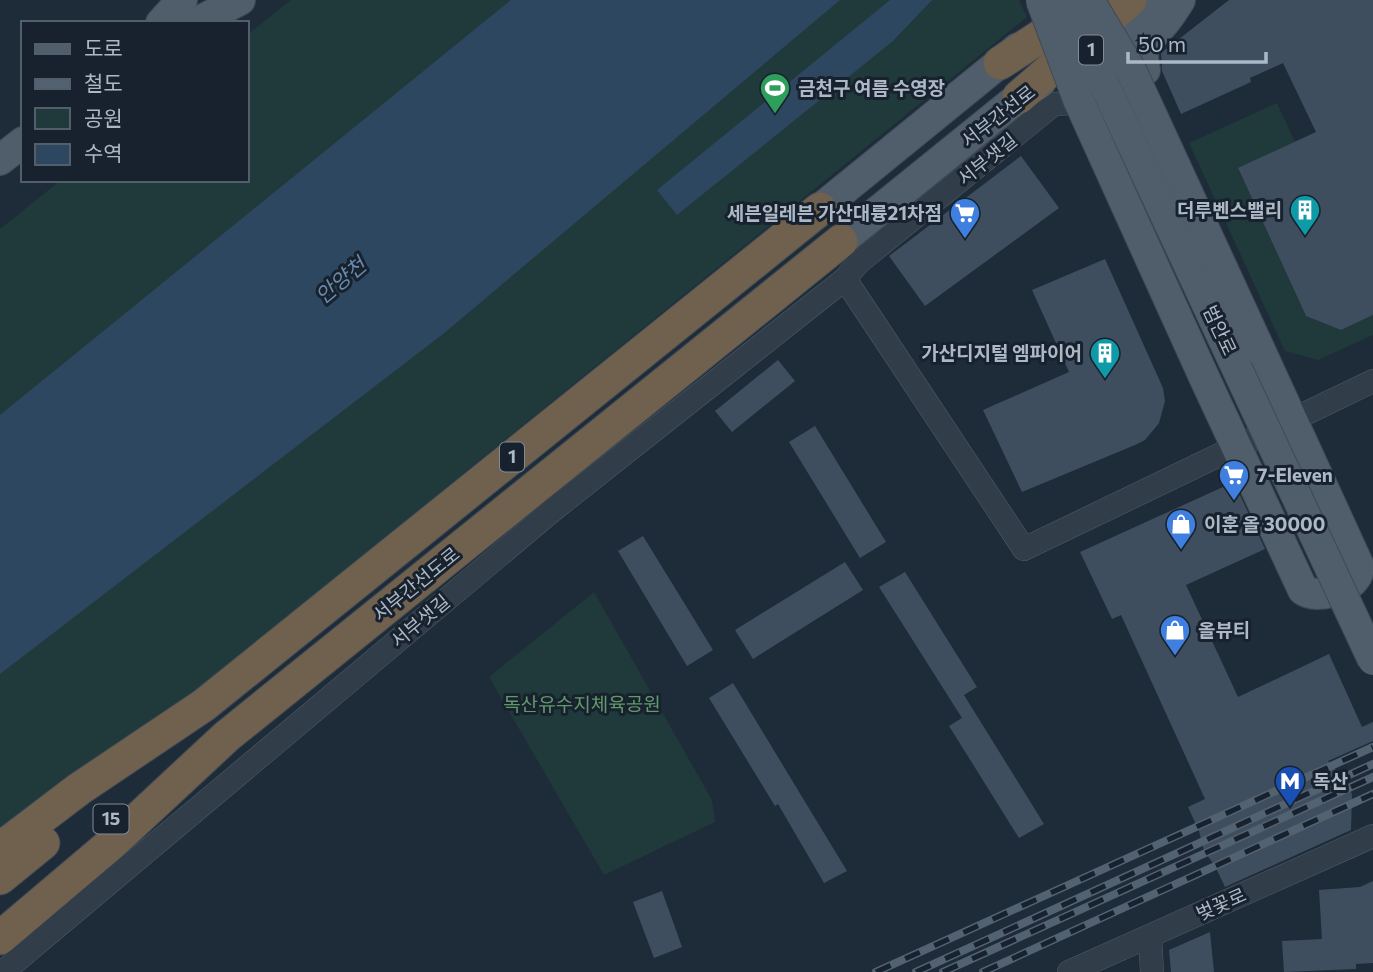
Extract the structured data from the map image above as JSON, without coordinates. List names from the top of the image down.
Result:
{
  "streets": {
    "highway": ["1", "서부간선도로", "15"],
    "main road": ["서부간선로", "범안로"],
    "street": ["서부샛길", "벚꽃로"]
  },
  "crossings": [
    ["서부간선로", "서부간선도로"],
    ["서부간선도로", "15"]
  ],
  "water": ["안양천"],
  "parks": ["독산유수지체육공원"],
  "places": {
    "sports": ["금천구 여름 수영장"],
    "building": ["더루벤스밸리", "가산디지털 엠파이어"],
    "supermarket": ["세븐일레븐 가산대륭21차점", "7-Eleven"],
    "shop": ["이훈 올 30000", "올뷰티"],
    "metro station": ["독산"]
  },
  "legend": [
    "도로",
    "철도",
    "공원",
    "수역"
  ],
  "scale_bar": "50 m"
}
